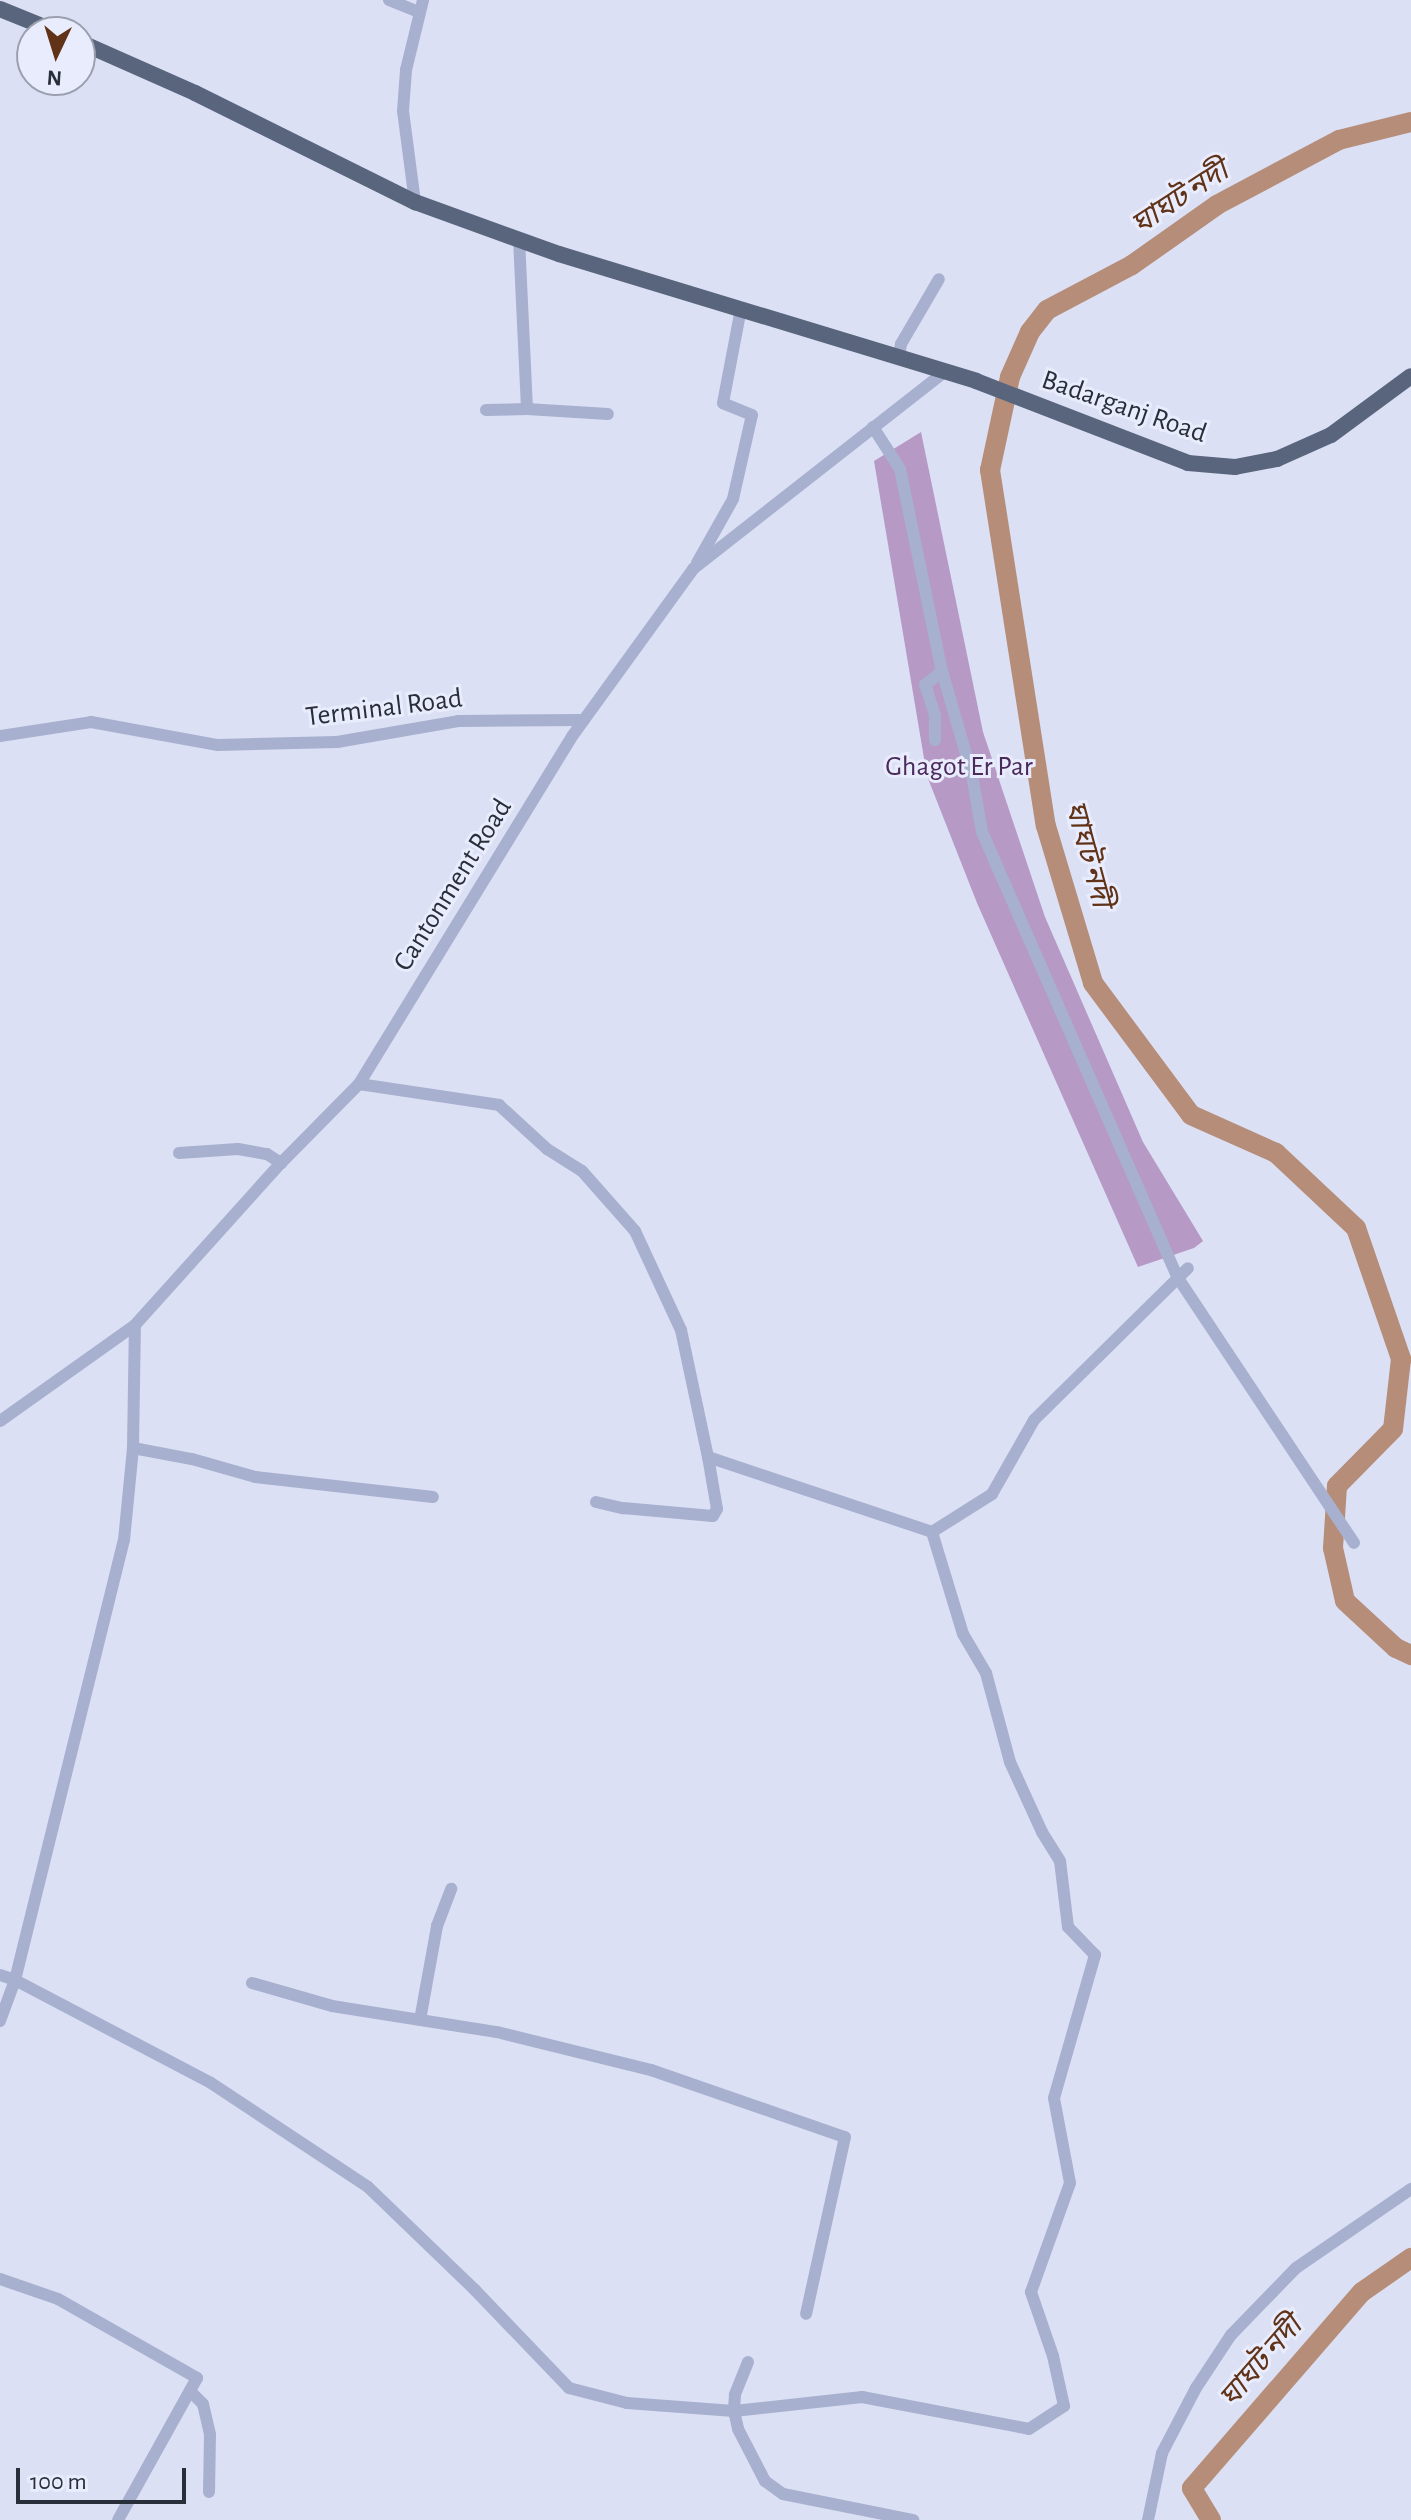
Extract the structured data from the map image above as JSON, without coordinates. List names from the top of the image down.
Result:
{
  "streets": {
    "main road": ["Badarganj Road"],
    "street": ["Terminal Road", "Cantonment Road"]
  },
  "crossings": [
    ["Badarganj Road", "Cantonment Road"],
    ["Terminal Road", "Cantonment Road"]
  ],
  "water": ["ঘাঘট নদী"],
  "parks": ["Ghagot Er Par"],
  "scale_bar": "100 m",
  "north": "bottom"
}
